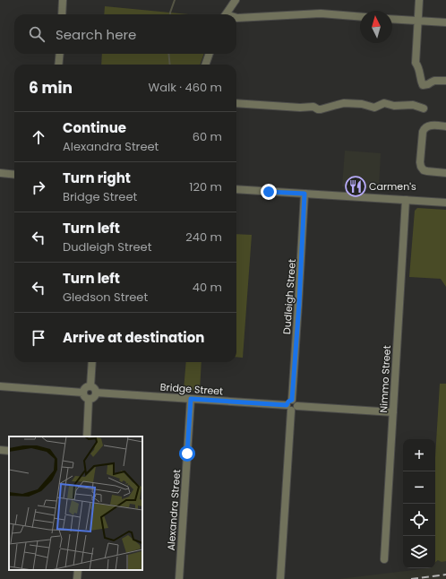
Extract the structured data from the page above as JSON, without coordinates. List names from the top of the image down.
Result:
{
  "streets": {
    "street": [
      "Dudleigh Street",
      "Nimmo Street",
      "Bridge Street",
      "Alexandra Street"
    ]
  },
  "crossings": [
    ["Dudleigh Street", "Bridge Street"],
    ["Nimmo Street", "Bridge Street"],
    ["Bridge Street", "Alexandra Street"]
  ],
  "places": {
    "restaurant": ["Carmen's"]
  },
  "north": "top",
  "page": {
    "search": "Search here",
    "heading": ["6 min", "Walk · 460 m"],
    "list": [
      ["Continue", "Alexandra Street", "60 m"],
      ["Turn right", "Bridge Street", "120 m"],
      ["Turn left", "Dudleigh Street", "240 m"],
      ["Turn left", "Gledson Street", "40 m"],
      "Arrive at destination"
    ],
    "map_buttons": ["+", "−"]
  }
}
